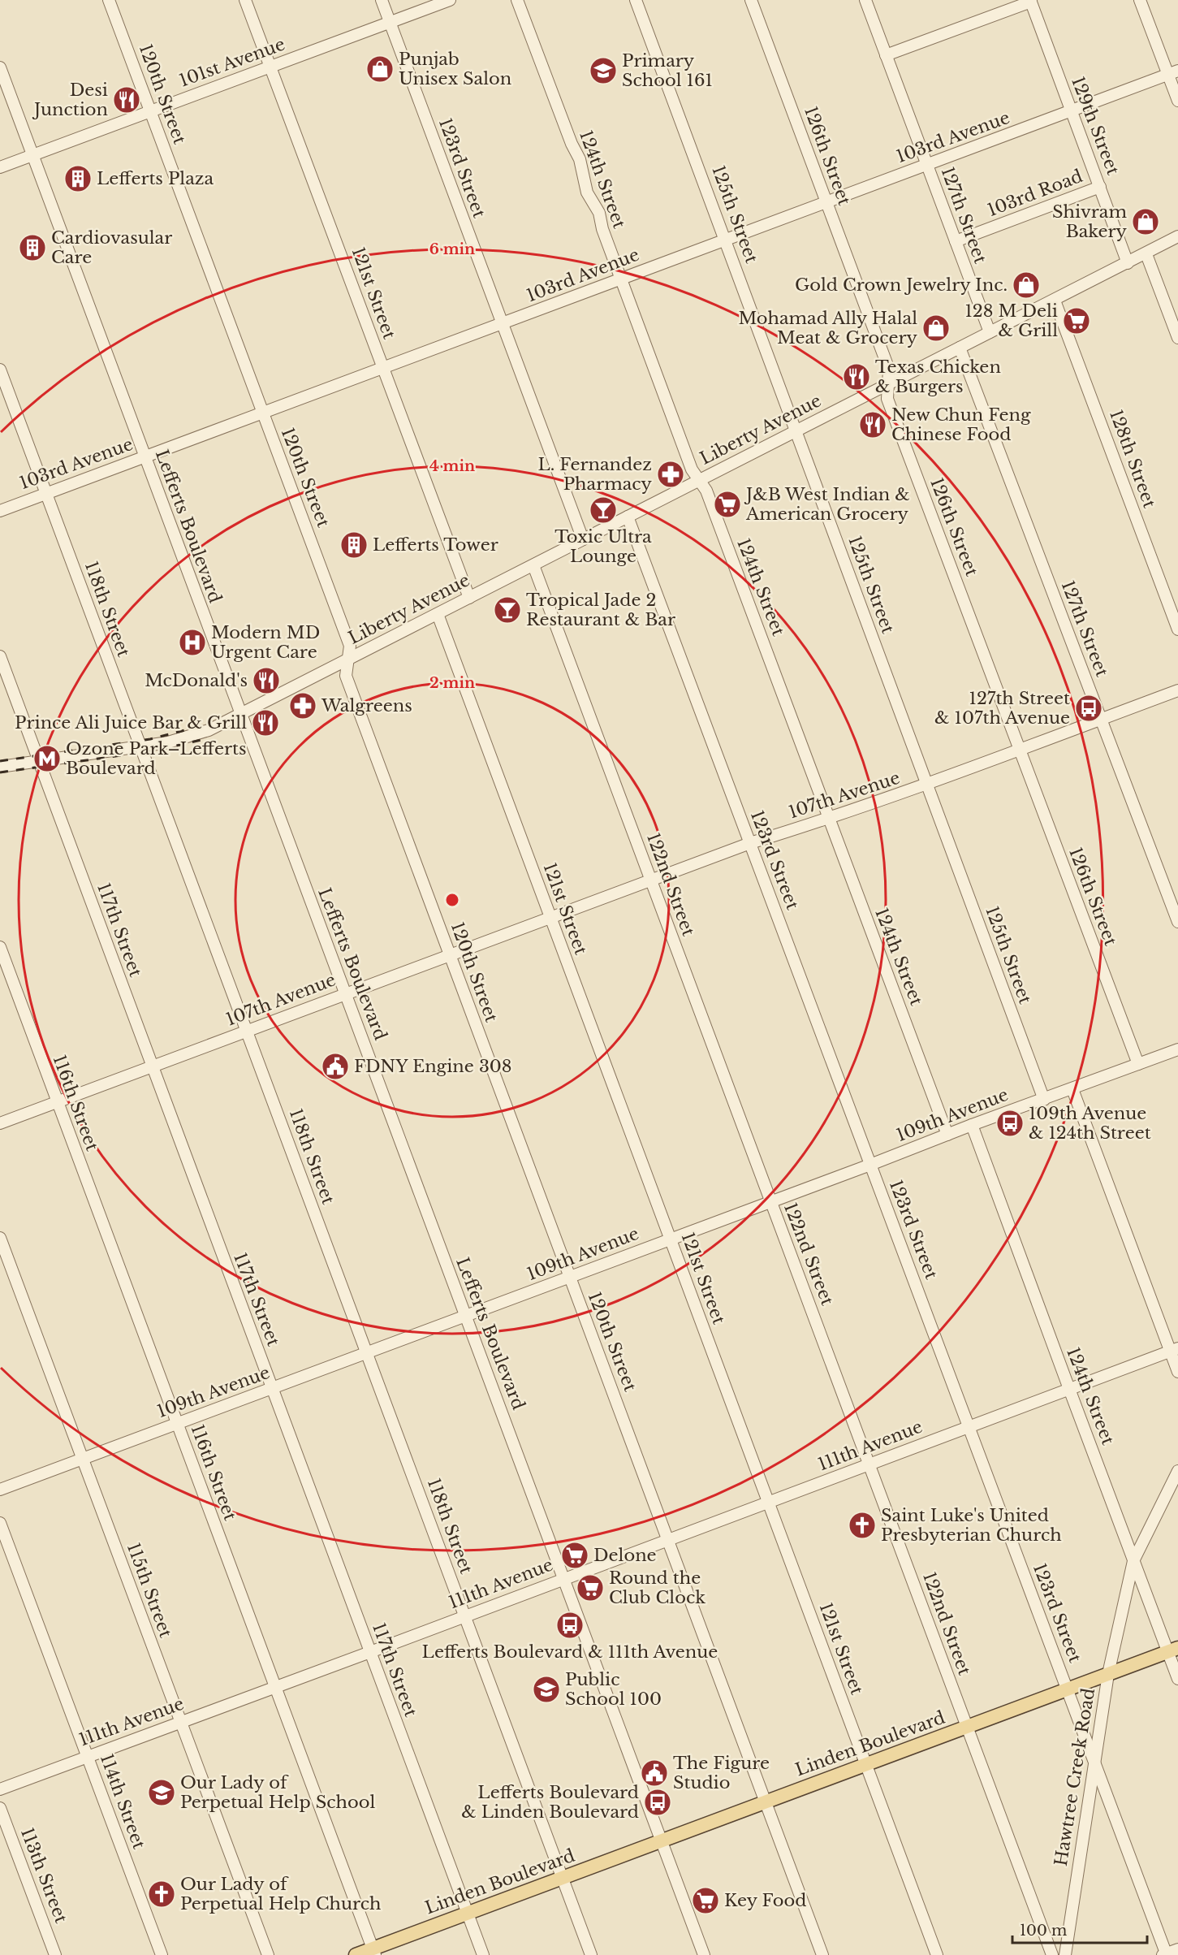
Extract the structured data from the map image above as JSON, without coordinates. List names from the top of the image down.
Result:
{
  "streets": {
    "main road": ["Linden Boulevard"],
    "street": [
      "101st Avenue",
      "120th Street",
      "129th Street",
      "103rd Avenue",
      "126th Street",
      "123rd Street",
      "124th Street",
      "103rd Road",
      "125th Street",
      "127th Street",
      "121st Street",
      "Liberty Avenue",
      "128th Street",
      "Lefferts Boulevard",
      "118th Street",
      "107th Avenue",
      "122nd Street",
      "117th Street",
      "116th Street",
      "109th Avenue",
      "111th Avenue",
      "115th Street",
      "Hawtree Creek Road",
      "114th Street",
      "113th Street"
    ]
  },
  "crossings": [
    ["101st Avenue", "120th Street"],
    ["101st Avenue", "123rd Street"],
    ["101st Avenue", "121st Street"],
    ["101st Avenue", "Lefferts Boulevard"],
    ["120th Street", "103rd Avenue"],
    ["120th Street", "Liberty Avenue"],
    ["120th Street", "107th Avenue"],
    ["120th Street", "109th Avenue"],
    ["120th Street", "111th Avenue"],
    ["120th Street", "Linden Boulevard"],
    ["129th Street", "103rd Avenue"],
    ["129th Street", "103rd Road"],
    ["129th Street", "Liberty Avenue"],
    ["103rd Avenue", "126th Street"],
    ["103rd Avenue", "123rd Street"],
    ["103rd Avenue", "124th Street"],
    ["103rd Avenue", "125th Street"],
    ["103rd Avenue", "127th Street"],
    ["103rd Avenue", "121st Street"],
    ["103rd Avenue", "Lefferts Boulevard"],
    ["103rd Avenue", "118th Street"],
    ["126th Street", "Liberty Avenue"],
    ["126th Street", "107th Avenue"],
    ["126th Street", "109th Avenue"],
    ["123rd Street", "Liberty Avenue"],
    ["123rd Street", "107th Avenue"],
    ["123rd Street", "109th Avenue"],
    ["123rd Street", "111th Avenue"],
    ["123rd Street", "Linden Boulevard"],
    ["123rd Street", "Hawtree Creek Road"],
    ["124th Street", "Liberty Avenue"],
    ["124th Street", "107th Avenue"],
    ["124th Street", "109th Avenue"],
    ["124th Street", "111th Avenue"],
    ["124th Street", "Linden Boulevard"],
    ["124th Street", "Hawtree Creek Road"],
    ["103rd Road", "127th Street"],
    ["125th Street", "Liberty Avenue"],
    ["125th Street", "107th Avenue"],
    ["125th Street", "109th Avenue"],
    ["127th Street", "Liberty Avenue"],
    ["127th Street", "107th Avenue"],
    ["121st Street", "Liberty Avenue"],
    ["121st Street", "107th Avenue"],
    ["121st Street", "109th Avenue"],
    ["121st Street", "111th Avenue"],
    ["121st Street", "Linden Boulevard"],
    ["Liberty Avenue", "128th Street"],
    ["Liberty Avenue", "Lefferts Boulevard"],
    ["Liberty Avenue", "118th Street"],
    ["Liberty Avenue", "122nd Street"],
    ["Liberty Avenue", "117th Street"],
    ["Lefferts Boulevard", "107th Avenue"],
    ["Lefferts Boulevard", "109th Avenue"],
    ["Lefferts Boulevard", "111th Avenue"],
    ["Lefferts Boulevard", "Linden Boulevard"],
    ["118th Street", "107th Avenue"],
    ["118th Street", "109th Avenue"],
    ["118th Street", "111th Avenue"],
    ["118th Street", "Linden Boulevard"],
    ["107th Avenue", "122nd Street"],
    ["107th Avenue", "117th Street"],
    ["107th Avenue", "116th Street"],
    ["122nd Street", "109th Avenue"],
    ["122nd Street", "111th Avenue"],
    ["122nd Street", "Linden Boulevard"],
    ["117th Street", "109th Avenue"],
    ["117th Street", "111th Avenue"],
    ["117th Street", "Linden Boulevard"],
    ["116th Street", "109th Avenue"],
    ["116th Street", "111th Avenue"],
    ["116th Street", "Linden Boulevard"],
    ["109th Avenue", "115th Street"],
    ["111th Avenue", "115th Street"],
    ["111th Avenue", "114th Street"],
    ["Linden Boulevard", "Hawtree Creek Road"]
  ],
  "places": {
    "shop": [
      "Punjab Unisex Salon",
      "Shivram Bakery",
      "Gold Crown Jewelry Inc.",
      "Mohamad Ally Halal Meat & Grocery"
    ],
    "school or university": ["Primary School 161", "Public School 100", "Our Lady of Perpetual Help School"],
    "restaurant": [
      "Desi Junction",
      "Texas Chicken & Burgers",
      "New Chun Feng Chinese Food",
      "McDonald's",
      "Prince Ali Juice Bar & Grill"
    ],
    "building": ["Lefferts Plaza", "Cardiovasular Care", "Lefferts Tower"],
    "supermarket": [
      "128 M Deli & Grill",
      "J&B West Indian & American Grocery",
      "Delone",
      "Round the Club Clock",
      "Key Food"
    ],
    "pharmacy": ["L. Fernandez Pharmacy", "Walgreens"],
    "bar": ["Toxic Ultra Lounge", "Tropical Jade 2 Restaurant & Bar"],
    "hospital": ["Modern MD Urgent Care"],
    "bus stop": [
      "127th Street & 107th Avenue",
      "109th Avenue & 124th Street",
      "Lefferts Boulevard & 111th Avenue",
      "Lefferts Boulevard & Linden Boulevard"
    ],
    "metro station": ["Ozone Park–Lefferts Boulevard"],
    "public building": ["FDNY Engine 308", "The Figure Studio"],
    "church": ["Saint Luke's United Presbyterian Church", "Our Lady of Perpetual Help Church"]
  },
  "scale_bar": "100 m",
  "rings": ["6 min", "4 min", "2 min"]
}
